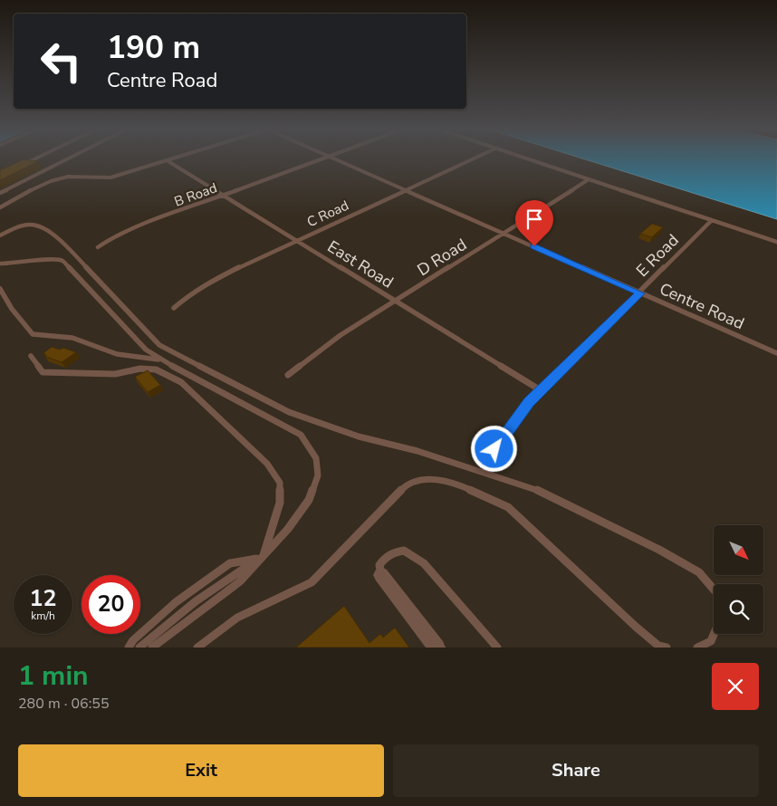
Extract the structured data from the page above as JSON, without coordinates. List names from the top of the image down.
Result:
{
  "streets": {
    "lane": [
      "B Road",
      "C Road",
      "E Road",
      "D Road",
      "East Road",
      "Centre Road"
    ]
  },
  "crossings": [
    ["B Road", "East Road"],
    ["C Road", "East Road"],
    ["C Road", "Centre Road"],
    ["E Road", "East Road"],
    ["E Road", "Centre Road"],
    ["D Road", "East Road"],
    ["D Road", "Centre Road"]
  ],
  "north": "bottom right",
  "page": {
    "turn": ["190 m", "Centre Road"],
    "speed": "12 km/h",
    "limit": "20",
    "heading": ["1 min", "280 m · 06:55"],
    "buttons": ["Exit", "Share"]
  }
}
